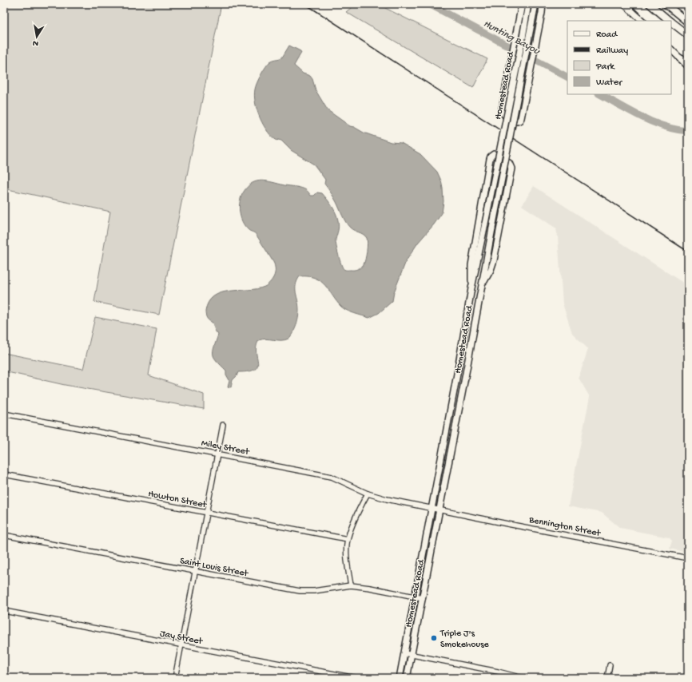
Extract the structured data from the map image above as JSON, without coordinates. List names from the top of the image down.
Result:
{
  "streets": {
    "main road": ["Homestead Road"],
    "street": [
      "Miley Street",
      "Howton Street",
      "Bennington Street",
      "Saint Louis Street",
      "Jay Street"
    ]
  },
  "crossings": [
    ["Homestead Road", "Miley Street"],
    ["Homestead Road", "Bennington Street"],
    ["Homestead Road", "Saint Louis Street"],
    ["Miley Street", "Bennington Street"]
  ],
  "water": ["Hunting Bayou"],
  "places": ["Triple J's Smokehouse"],
  "legend": [
    "Road",
    "Railway",
    "Park",
    "Water"
  ],
  "north": "bottom"
}
